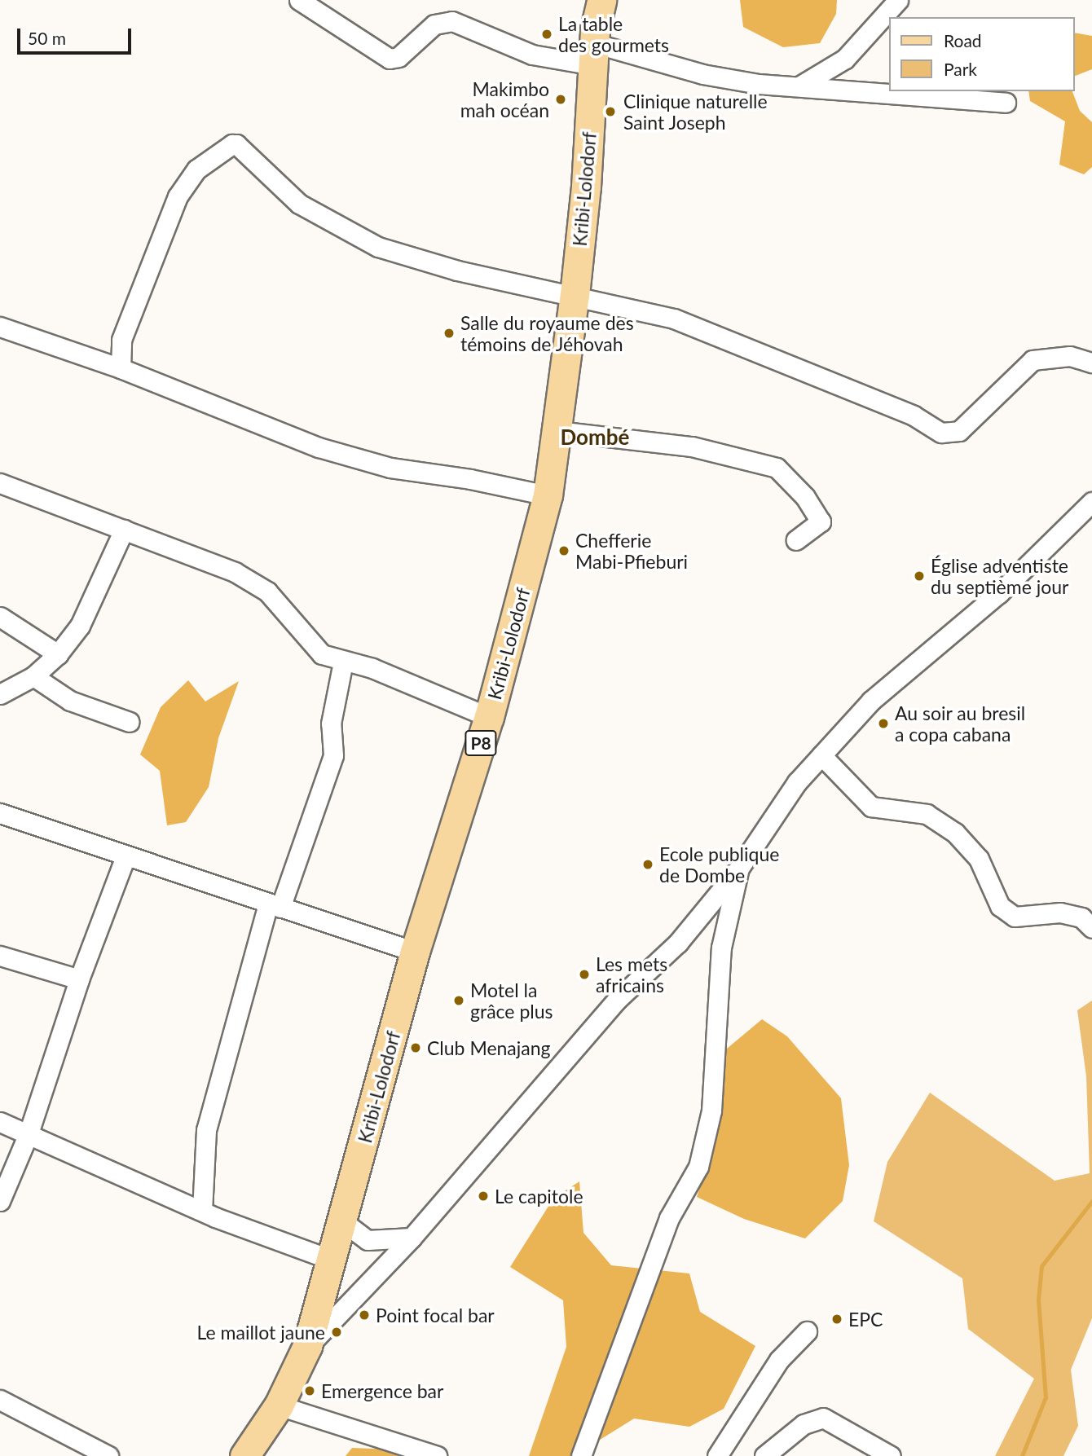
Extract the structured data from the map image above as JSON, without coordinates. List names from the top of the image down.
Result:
{
  "streets": {
    "main road": ["Kribi-Lolodorf", "P8"]
  },
  "districts": ["Dombé"],
  "places": [
    "La table des gourmets",
    "Makimbo mah océan",
    "Clinique naturelle Saint Joseph",
    "Salle du royaume des témoins de Jéhovah",
    "Chefferie Mabi-Pfieburi",
    "Église adventiste du septième jour",
    "Au soir au bresil a copa cabana",
    "Ecole publique de Dombe",
    "Les mets africains",
    "Motel la grâce plus",
    "Club Menajang",
    "Le capitole",
    "Point focal bar",
    "EPC",
    "Le maillot jaune",
    "Emergence bar"
  ],
  "legend": ["Road", "Park"],
  "scale_bar": "50 m"
}
